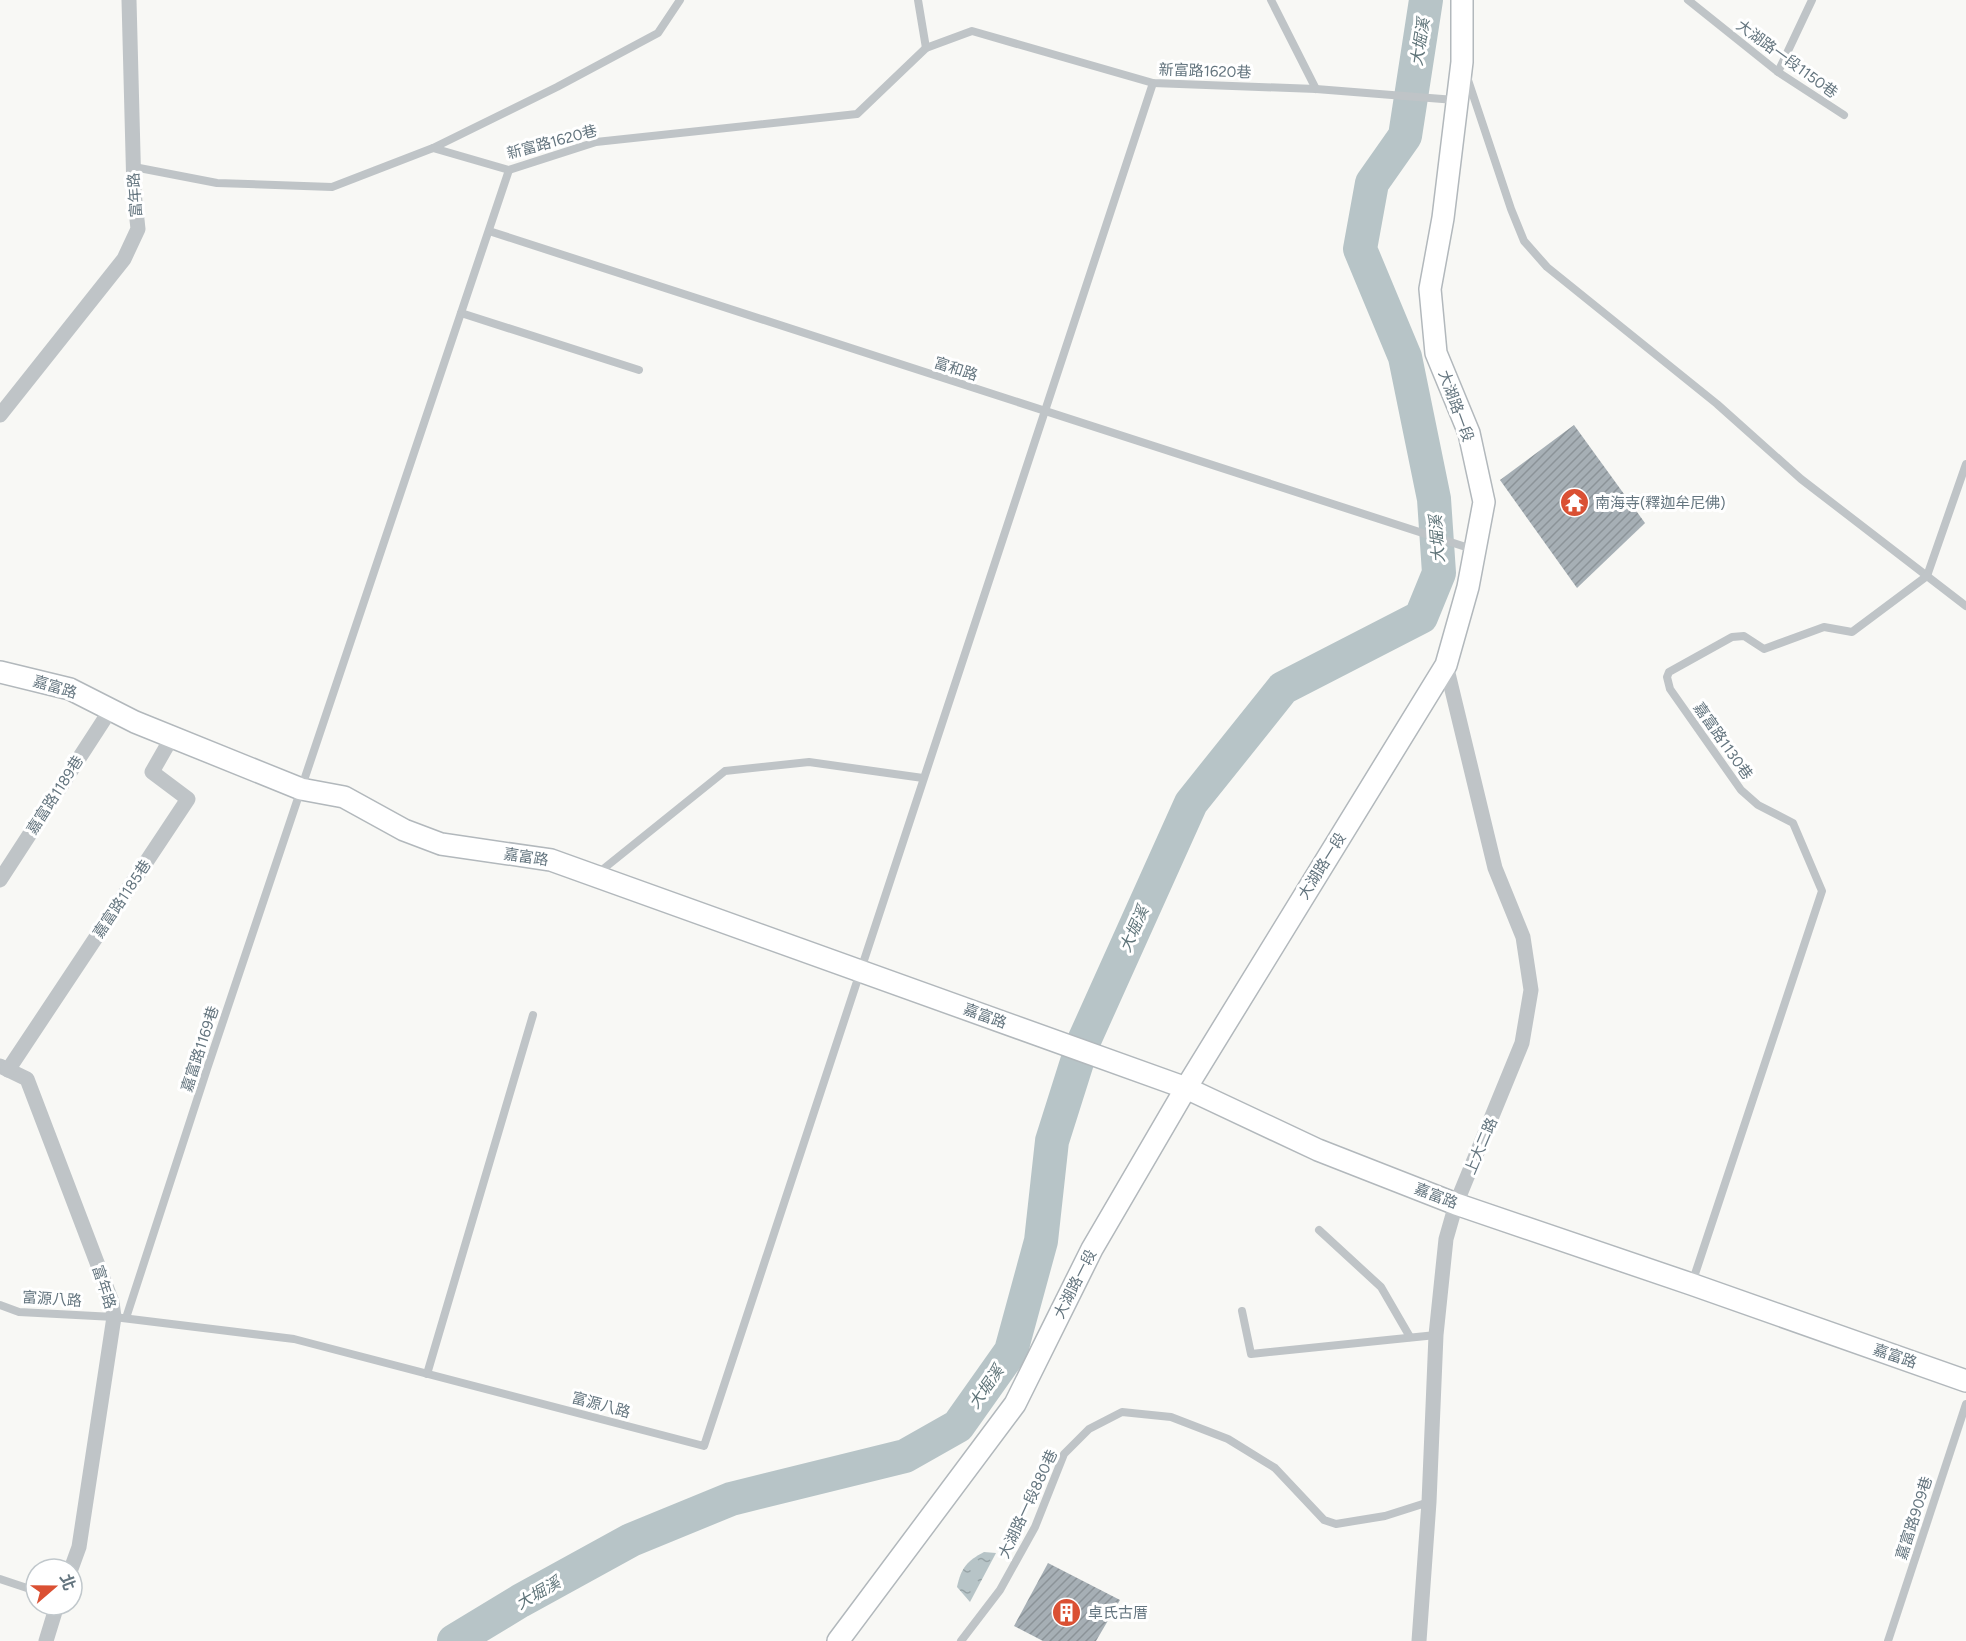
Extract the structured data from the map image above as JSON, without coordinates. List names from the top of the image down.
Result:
{
  "streets": {
    "street": [
      "富年路",
      "大湖路一段",
      "嘉富路",
      "嘉富路1189巷",
      "嘉富路1185巷",
      "上大二路"
    ],
    "lane": [
      "大湖路一段1150巷",
      "新富路1620巷",
      "富和路",
      "嘉富路1130巷",
      "嘉富路1169巷",
      "富源八路",
      "大湖路一段880巷",
      "嘉富路909巷"
    ]
  },
  "crossings": [
    ["新富路1620巷", "大湖路一段"],
    ["新富路1620巷", "嘉富路1169巷"],
    ["富年路", "嘉富路1185巷"],
    ["富年路", "嘉富路1169巷"],
    ["富年路", "富源八路"],
    ["富和路", "大湖路一段"],
    ["富和路", "嘉富路1169巷"],
    ["大湖路一段", "嘉富路"],
    ["大湖路一段", "上大二路"],
    ["嘉富路", "嘉富路1130巷"],
    ["嘉富路", "嘉富路1189巷"],
    ["嘉富路", "嘉富路1185巷"],
    ["嘉富路", "嘉富路1169巷"],
    ["嘉富路", "上大二路"],
    ["嘉富路", "富源八路"],
    ["嘉富路1169巷", "富源八路"],
    ["上大二路", "大湖路一段880巷"]
  ],
  "water": ["大堀溪"],
  "places": {
    "temple": ["南海寺(釋迦牟尼佛)"],
    "building": ["卓氏古厝"]
  },
  "north": "right"
}
